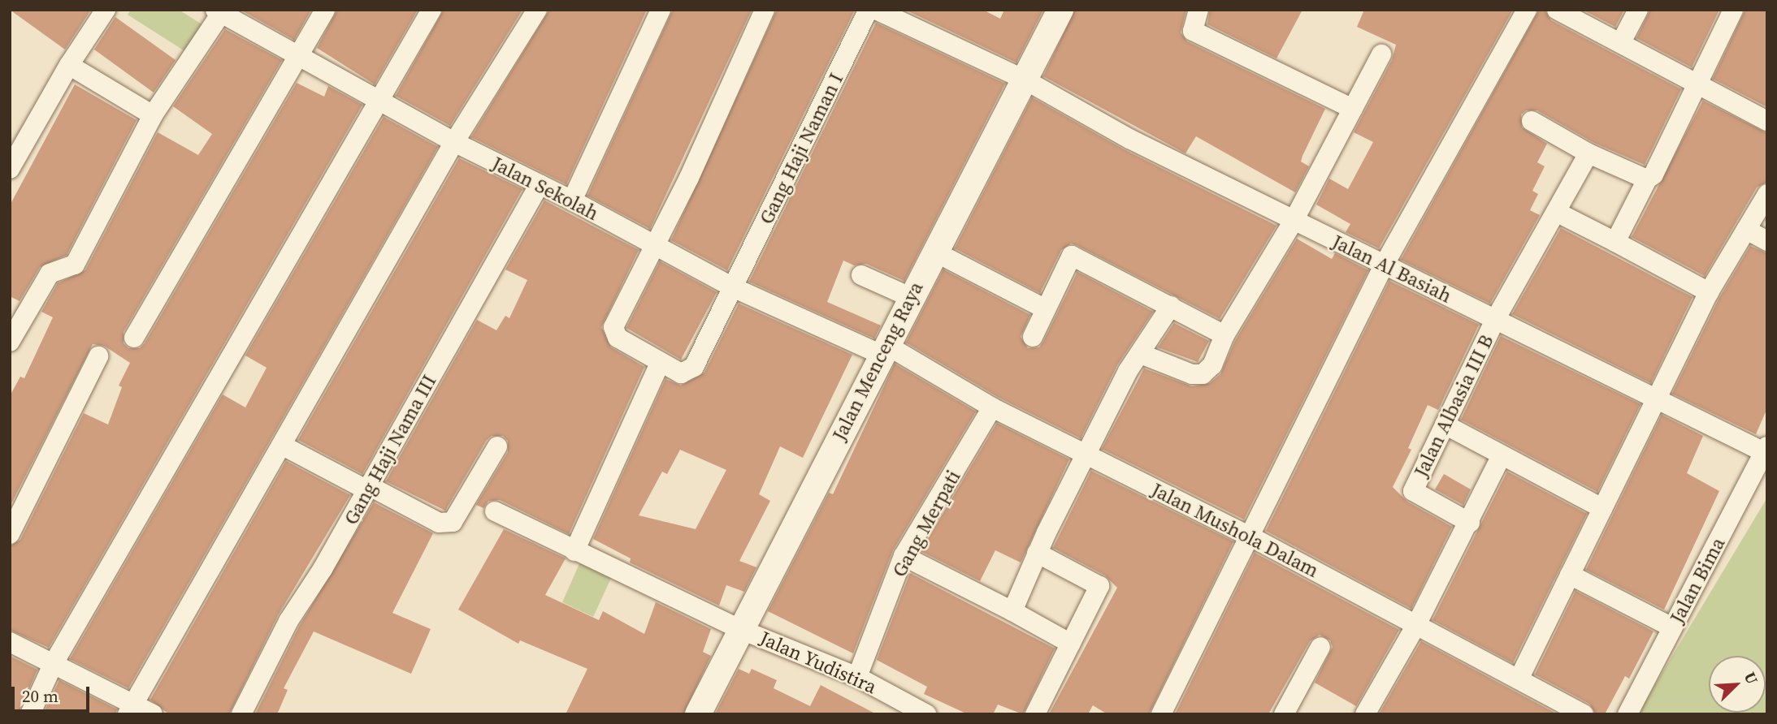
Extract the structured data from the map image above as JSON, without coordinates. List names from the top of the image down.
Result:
{
  "streets": {
    "street": [
      "Gang Haji Naman I",
      "Jalan Sekolah",
      "Jalan Al Basiah",
      "Jalan Menceng Raya",
      "Jalan Albasia III B",
      "Gang Haji Nama III",
      "Gang Merpati",
      "Jalan Mushola Dalam",
      "Jalan Bima",
      "Jalan Yudistira"
    ]
  },
  "crossings": [
    ["Gang Haji Naman I", "Jalan Sekolah"],
    ["Jalan Sekolah", "Jalan Menceng Raya"],
    ["Jalan Sekolah", "Gang Haji Nama III"],
    ["Jalan Sekolah", "Jalan Mushola Dalam"],
    ["Jalan Al Basiah", "Jalan Menceng Raya"],
    ["Jalan Al Basiah", "Jalan Albasia III B"],
    ["Jalan Al Basiah", "Jalan Bima"],
    ["Jalan Menceng Raya", "Jalan Mushola Dalam"],
    ["Jalan Menceng Raya", "Jalan Yudistira"],
    ["Gang Merpati", "Jalan Mushola Dalam"],
    ["Gang Merpati", "Jalan Yudistira"]
  ],
  "scale_bar": "20 m",
  "north": "top right"
}
